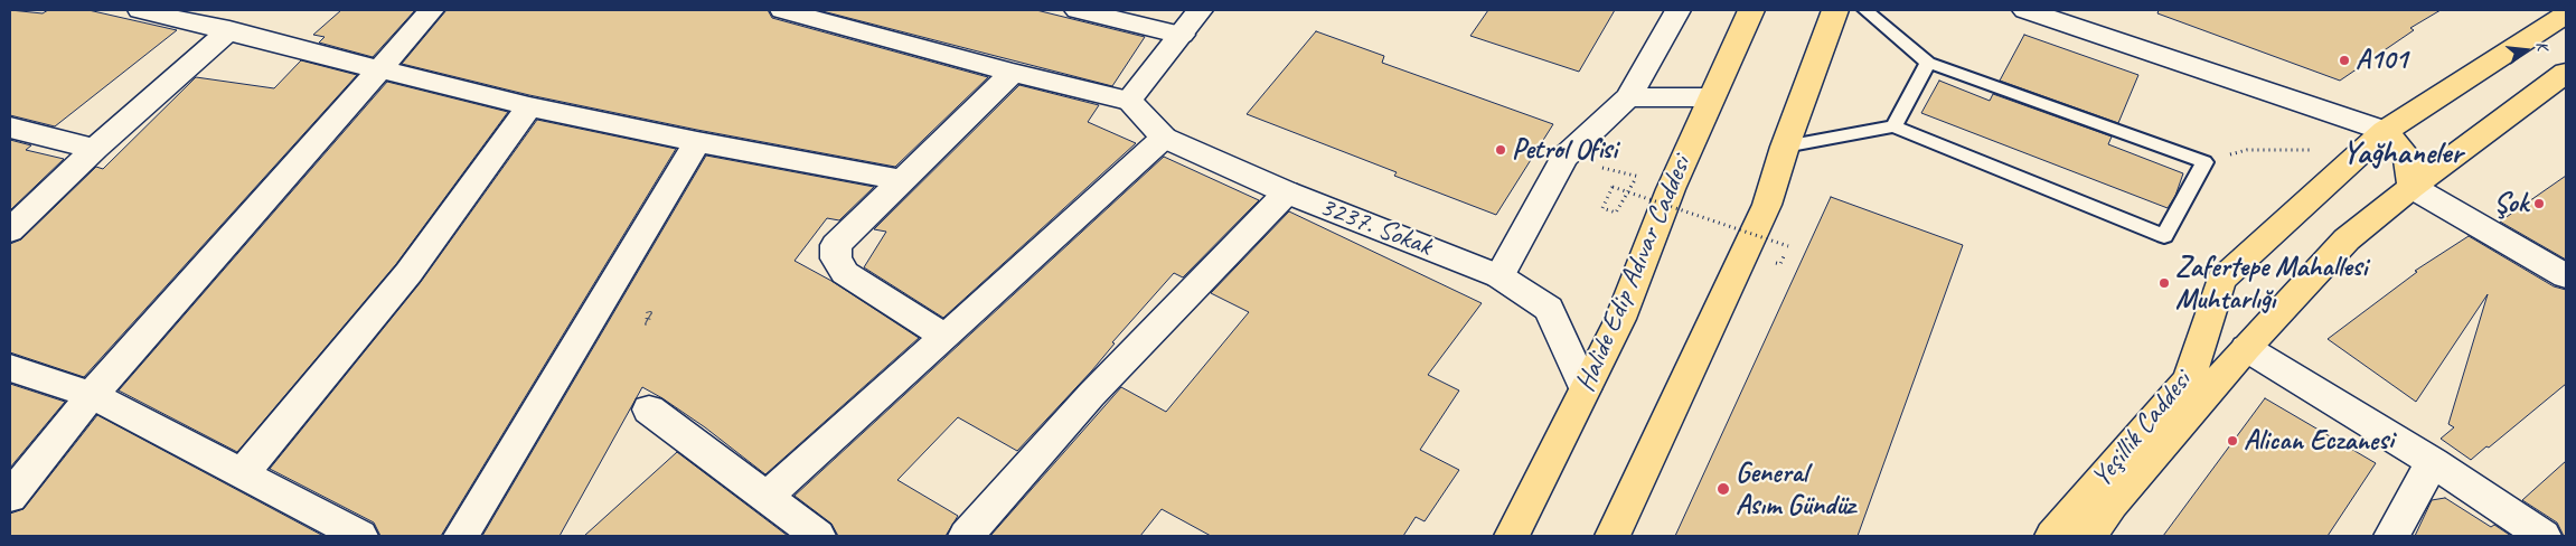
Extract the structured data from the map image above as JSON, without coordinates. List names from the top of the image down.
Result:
{
  "streets": {
    "main road": ["Halide Edip Adıvar Caddesi", "Yeşillik Caddesi"],
    "street": ["3237. Sokak"]
  },
  "crossings": [
    ["3237. Sokak", "Halide Edip Adıvar Caddesi"]
  ],
  "districts": ["Yağhaneler"],
  "places": [
    "A101",
    "Petrol Ofisi",
    "Şok",
    "Zafertepe Mahallesi Muhtarlığı",
    "Alican Eczanesi",
    "General Asım Gündüz"
  ],
  "house_numbers": ["7"],
  "north": "right"
}
